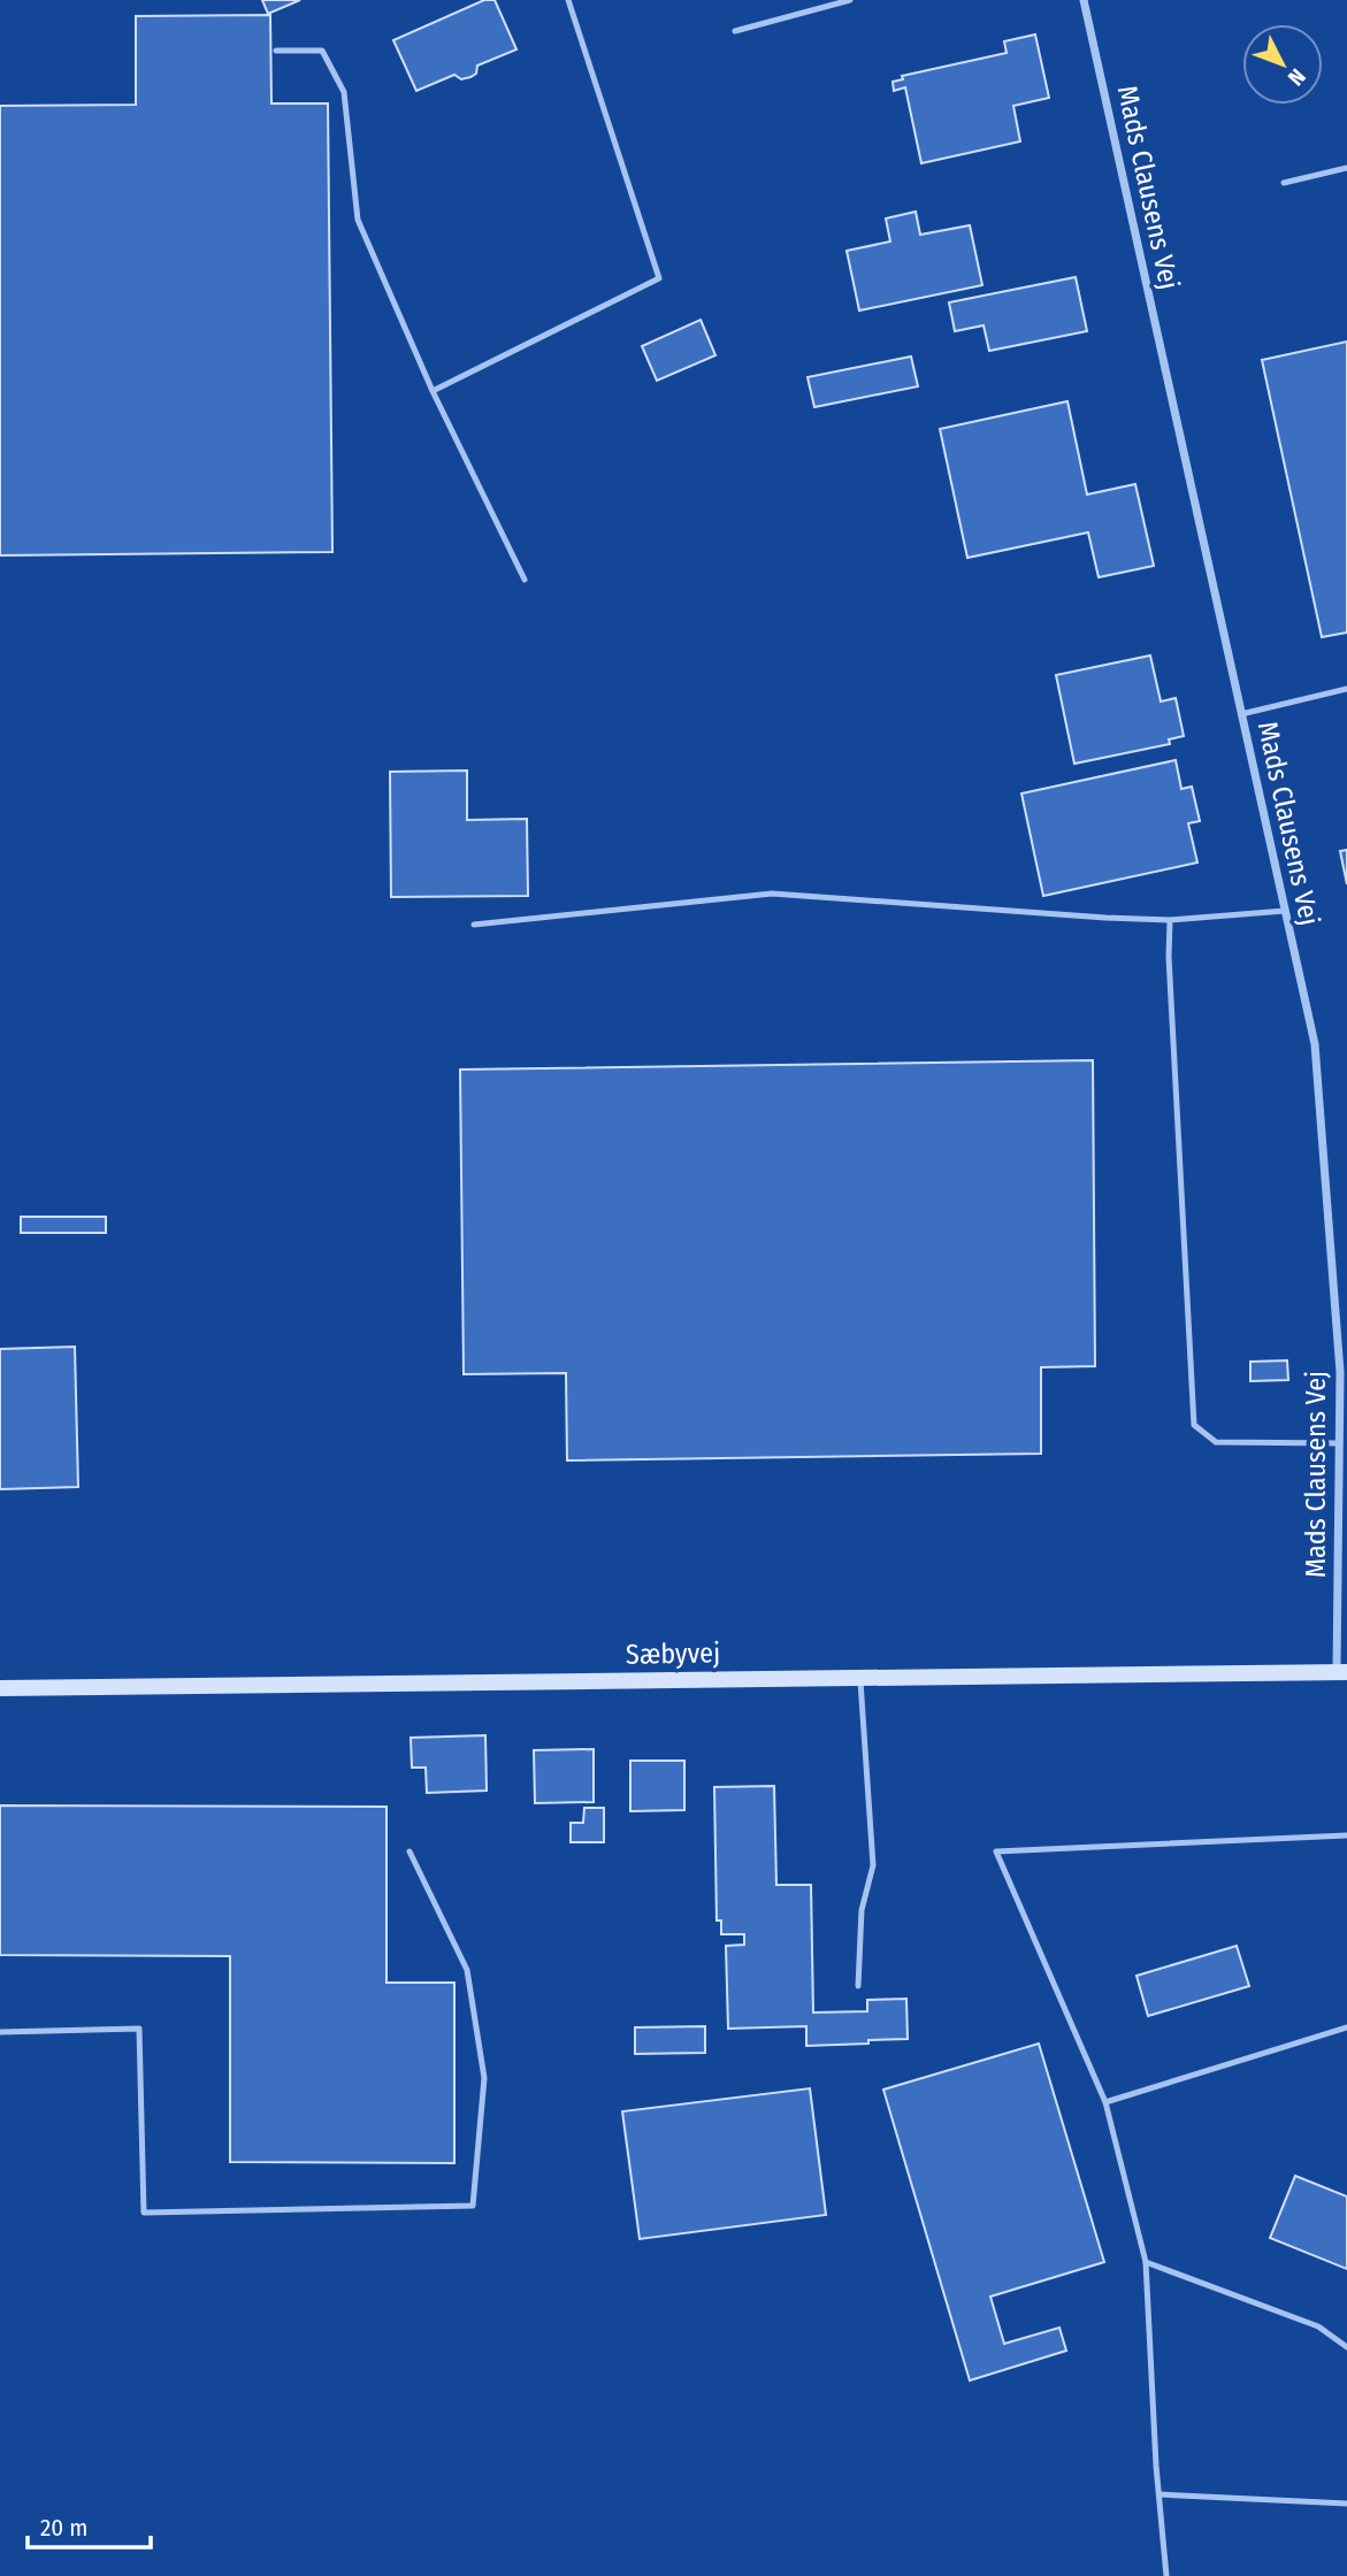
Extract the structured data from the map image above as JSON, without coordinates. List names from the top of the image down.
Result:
{
  "streets": {
    "street": ["Mads Clausens Vej", "Sæbyvej"]
  },
  "crossings": [
    ["Mads Clausens Vej", "Sæbyvej"]
  ],
  "scale_bar": "20 m",
  "north": "bottom right"
}
